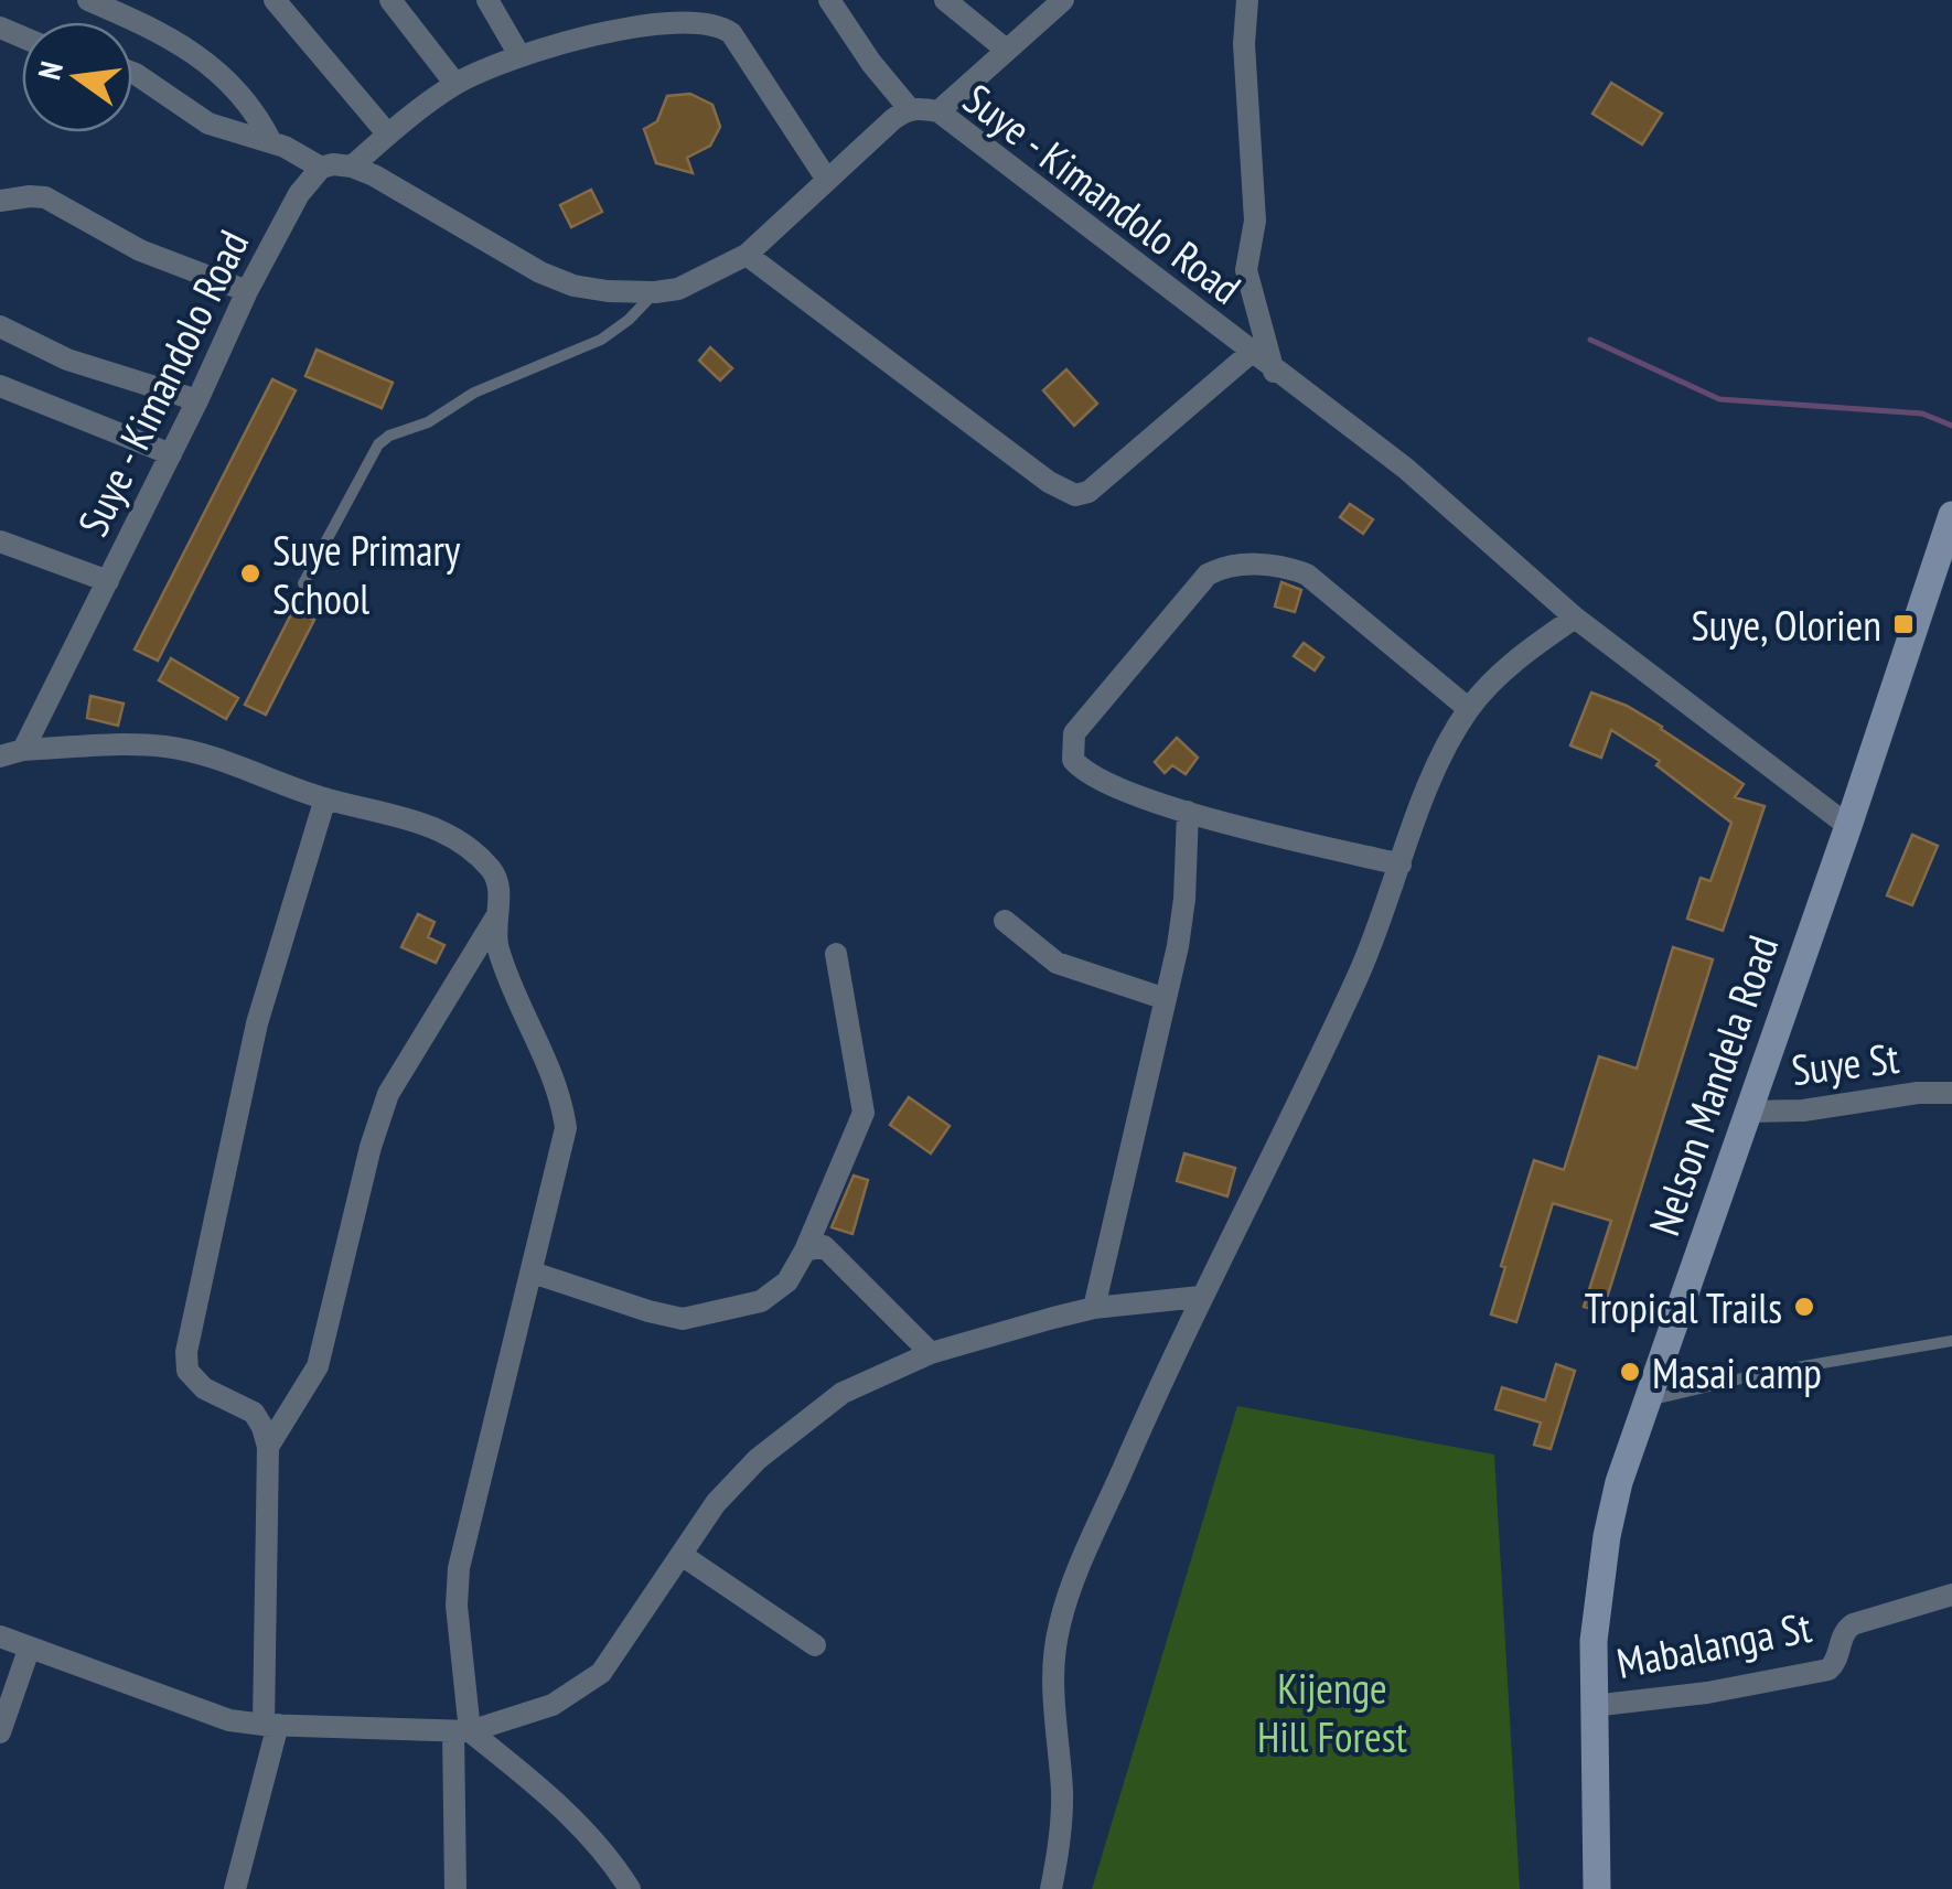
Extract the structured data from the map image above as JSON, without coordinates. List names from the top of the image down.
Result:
{
  "streets": {
    "main road": ["Nelson Mandela Road"],
    "street": ["Suye - Kimandolo Road", "Suye St", "Mabalanga St"]
  },
  "crossings": [
    ["Suye - Kimandolo Road", "Nelson Mandela Road"],
    ["Suye St", "Nelson Mandela Road"],
    ["Nelson Mandela Road", "Mabalanga St"]
  ],
  "parks": ["Kijenge Hill Forest"],
  "places": {
    "other": ["Suye Primary School", "Tropical Trails", "Masai camp"],
    "transit": ["Suye, Olorien"]
  },
  "north": "left"
}
